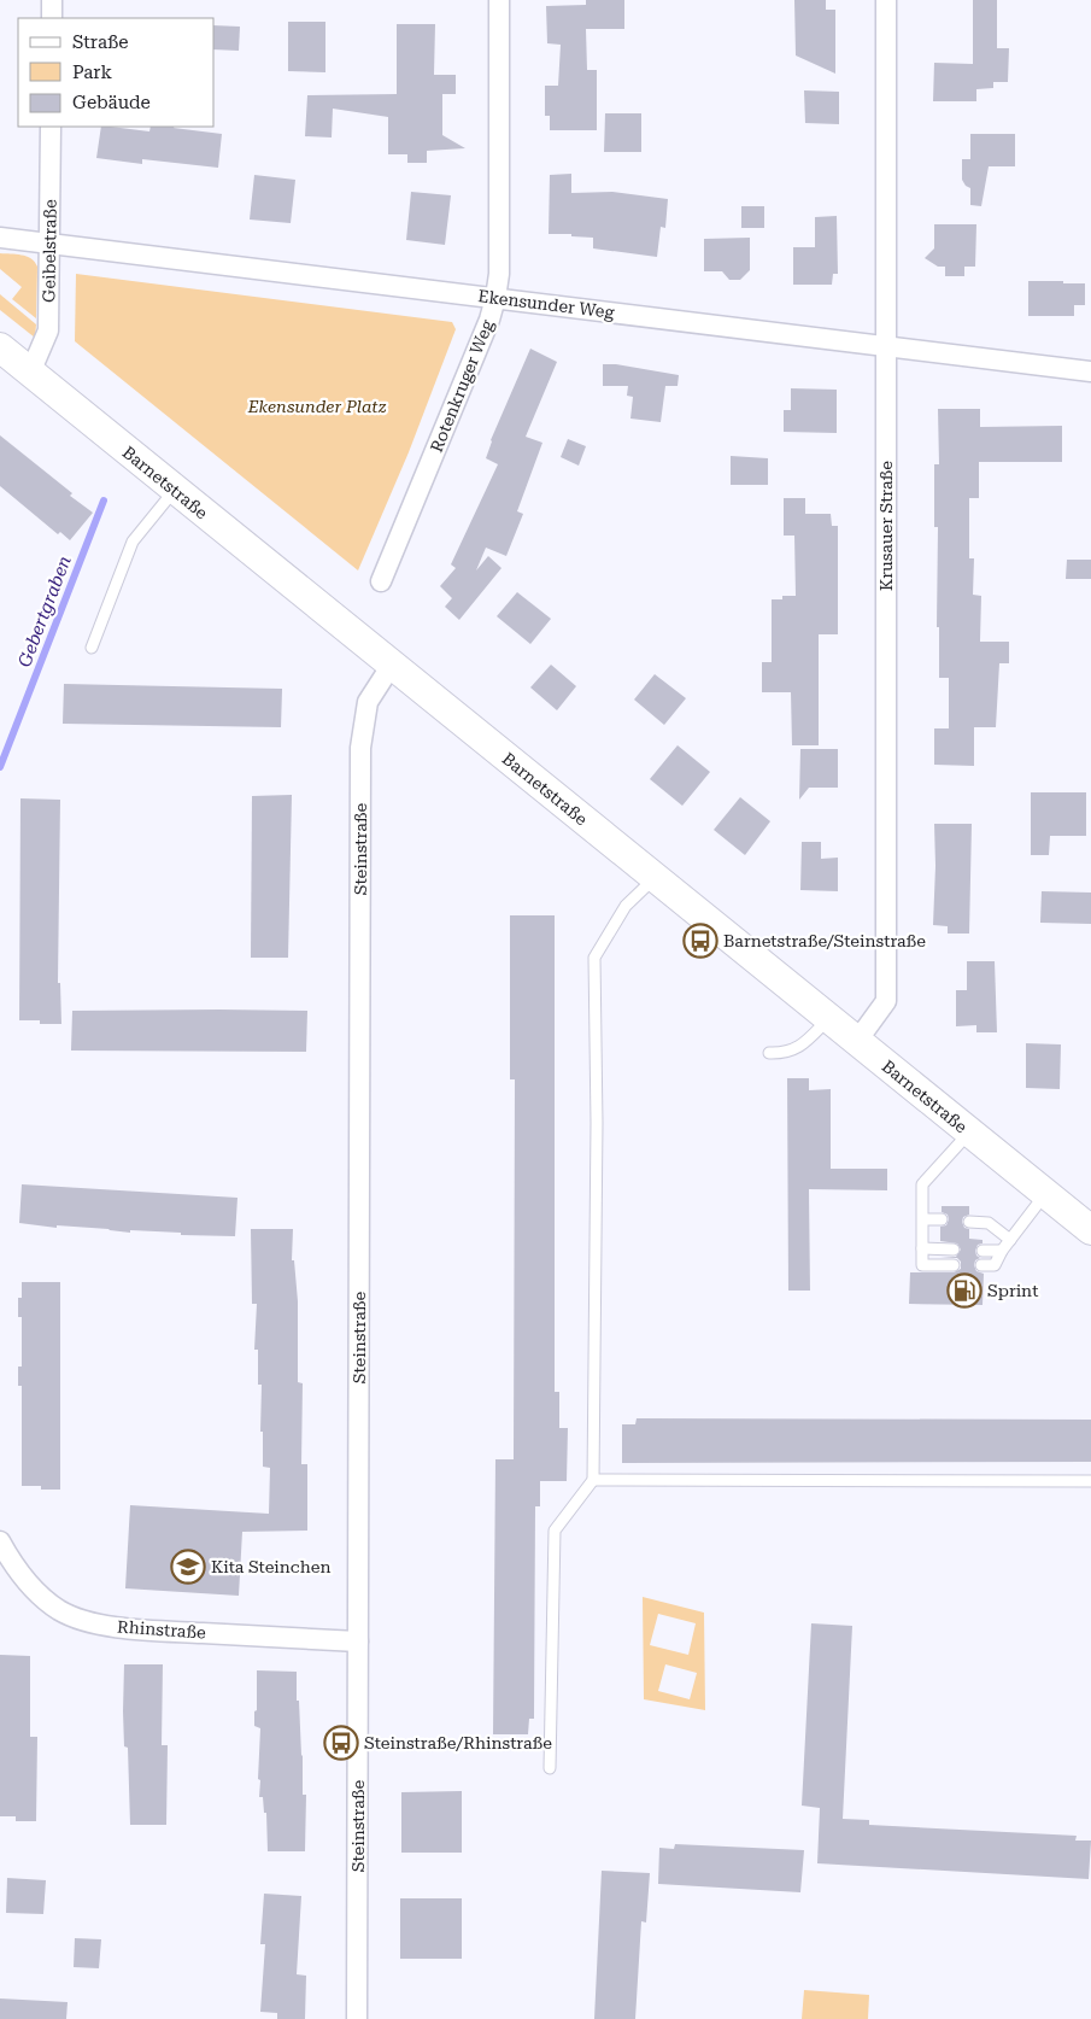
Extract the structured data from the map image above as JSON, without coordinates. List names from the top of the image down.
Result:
{
  "streets": {
    "street": [
      "Geibelstraße",
      "Ekensunder Weg",
      "Rotenkruger Weg",
      "Barnetstraße",
      "Krusauer Straße",
      "Steinstraße",
      "Rhinstraße"
    ]
  },
  "crossings": [
    ["Geibelstraße", "Ekensunder Weg"],
    ["Geibelstraße", "Barnetstraße"],
    ["Ekensunder Weg", "Rotenkruger Weg"],
    ["Ekensunder Weg", "Krusauer Straße"],
    ["Barnetstraße", "Krusauer Straße"],
    ["Barnetstraße", "Steinstraße"],
    ["Steinstraße", "Rhinstraße"]
  ],
  "water": ["Gebertgraben"],
  "parks": ["Ekensunder Platz"],
  "places": {
    "bus stop": ["Barnetstraße/Steinstraße", "Steinstraße/Rhinstraße"],
    "fuel station": ["Sprint"],
    "school or university": ["Kita Steinchen"]
  },
  "legend": ["Straße", "Park", "Gebäude"]
}
